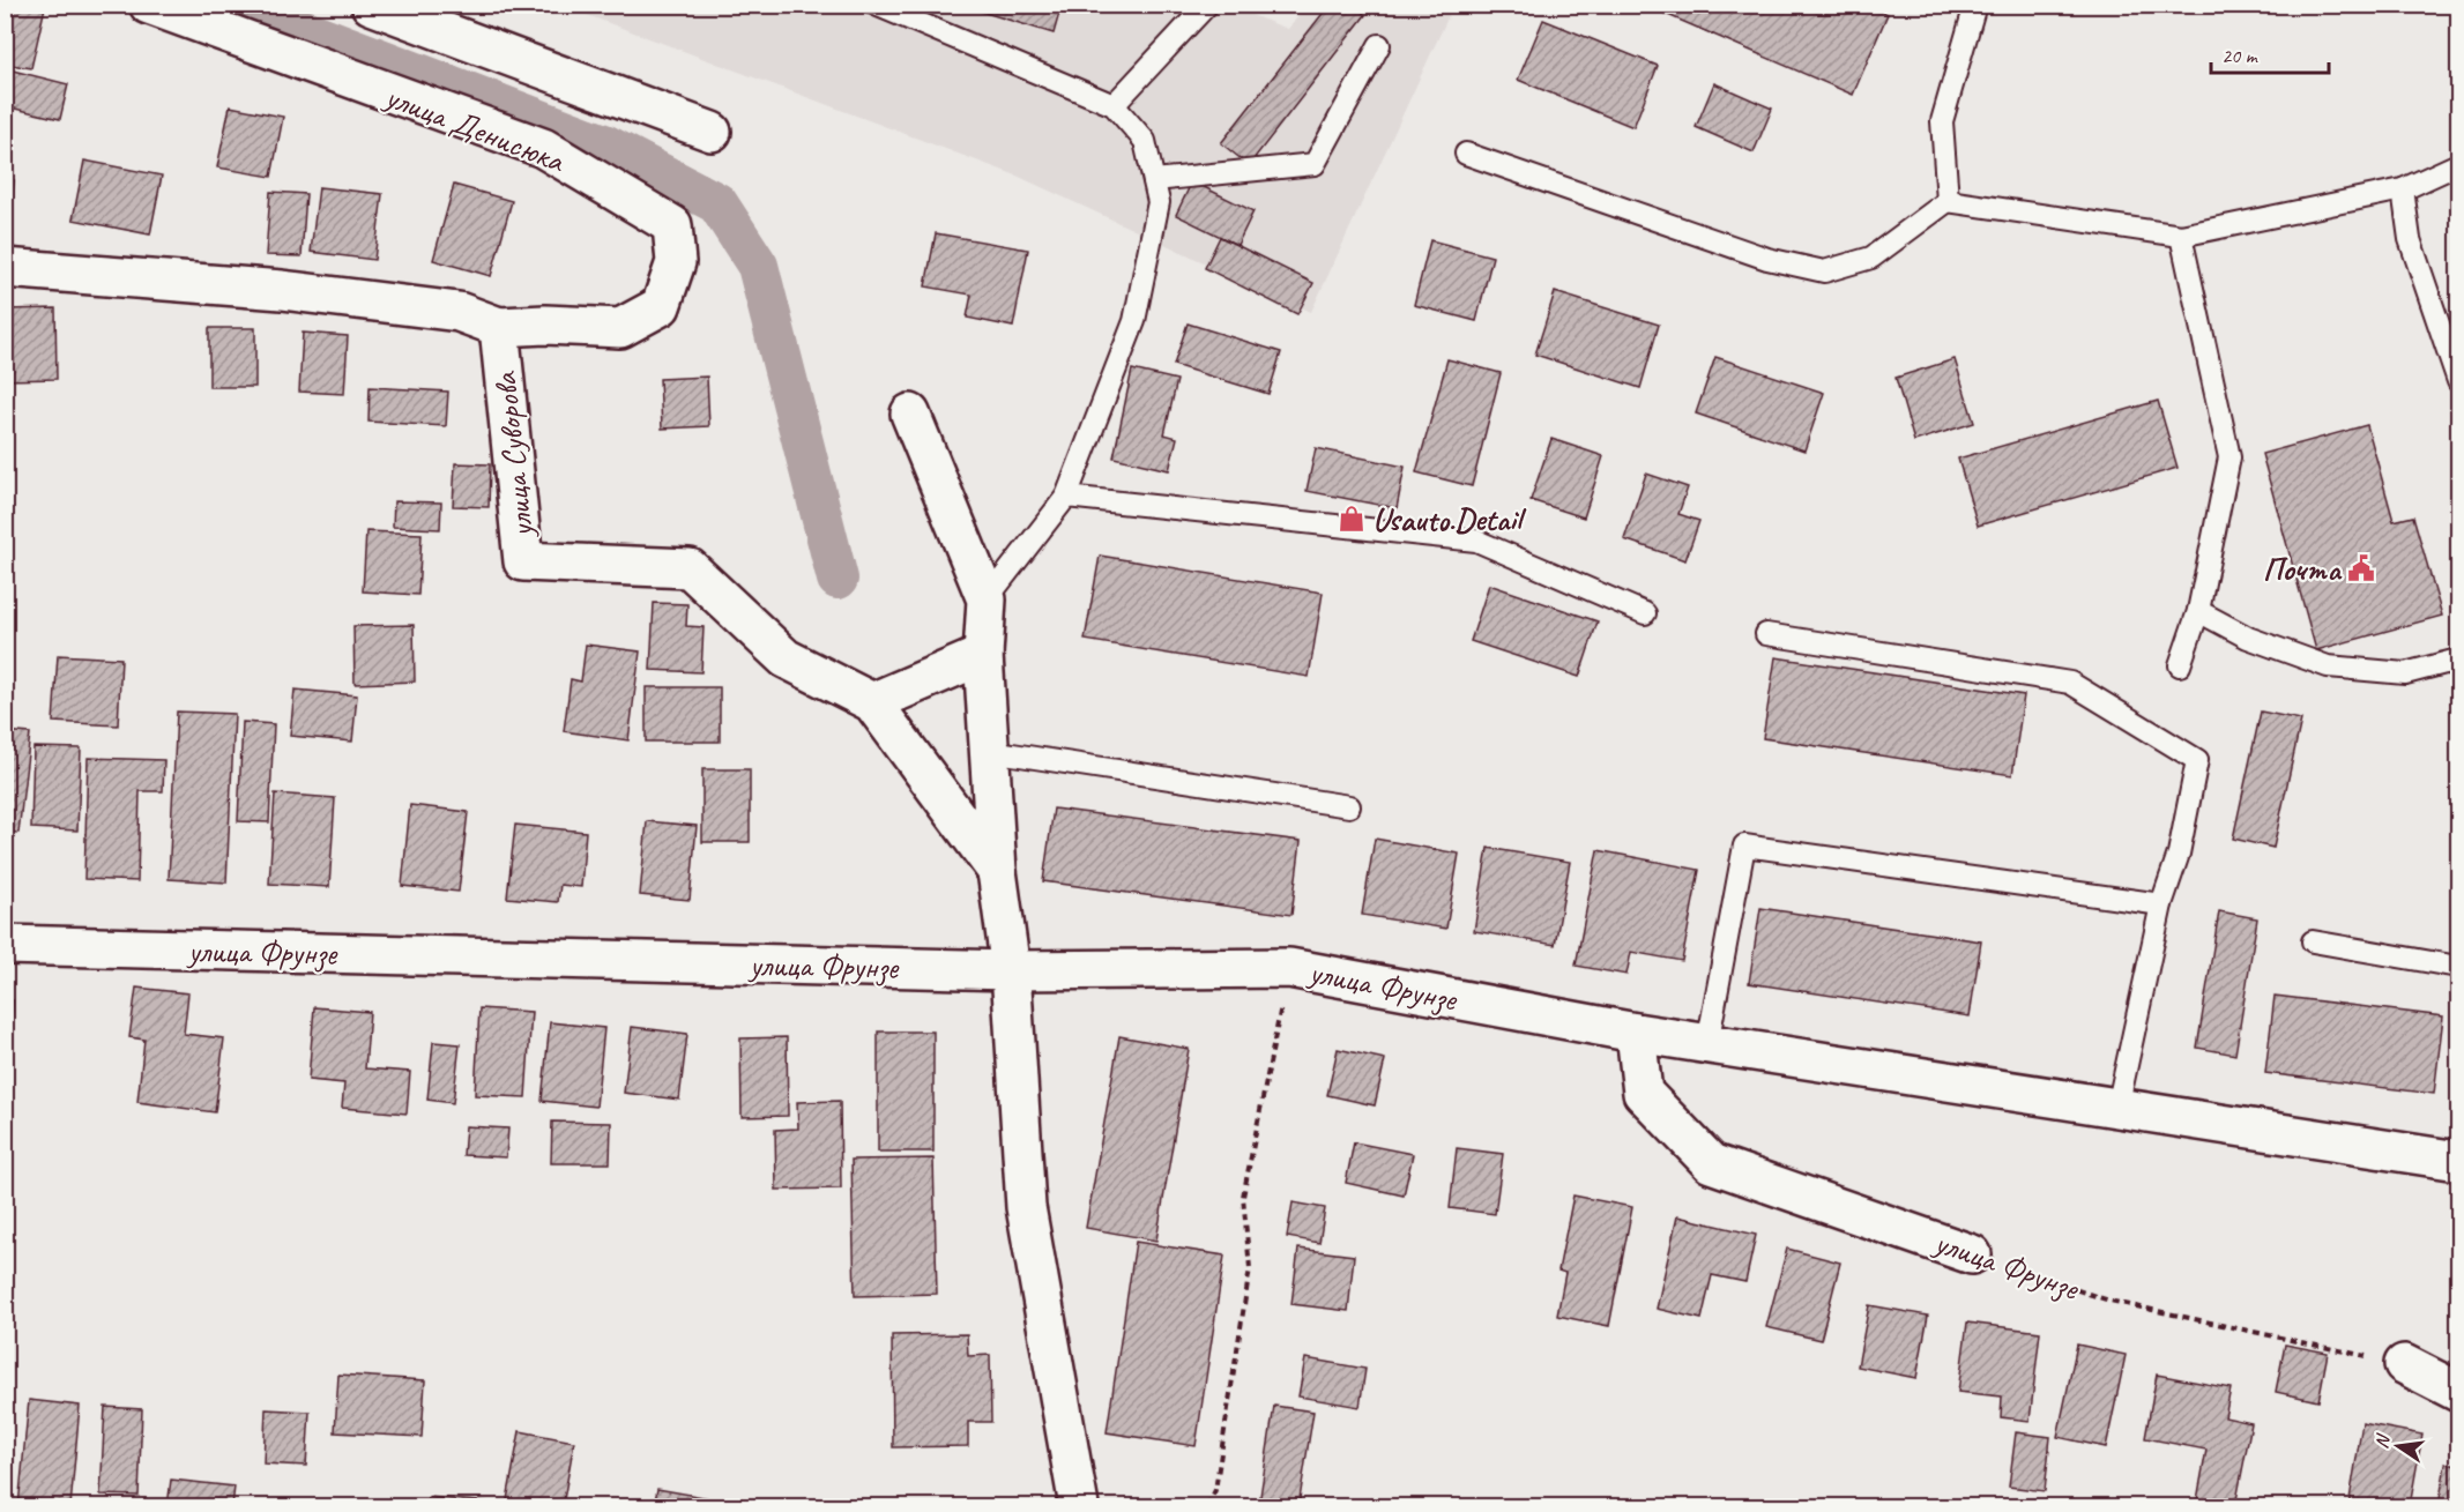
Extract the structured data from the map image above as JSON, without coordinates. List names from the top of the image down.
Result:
{
  "streets": {
    "street": ["улица Денисюка", "улица Суворова", "улица Фрунзе"]
  },
  "crossings": [
    ["улица Денисюка", "улица Суворова"]
  ],
  "places": {
    "shop": ["Usauto.Detail"],
    "public building": ["Почта"]
  },
  "scale_bar": "20 m",
  "north": "left"
}
